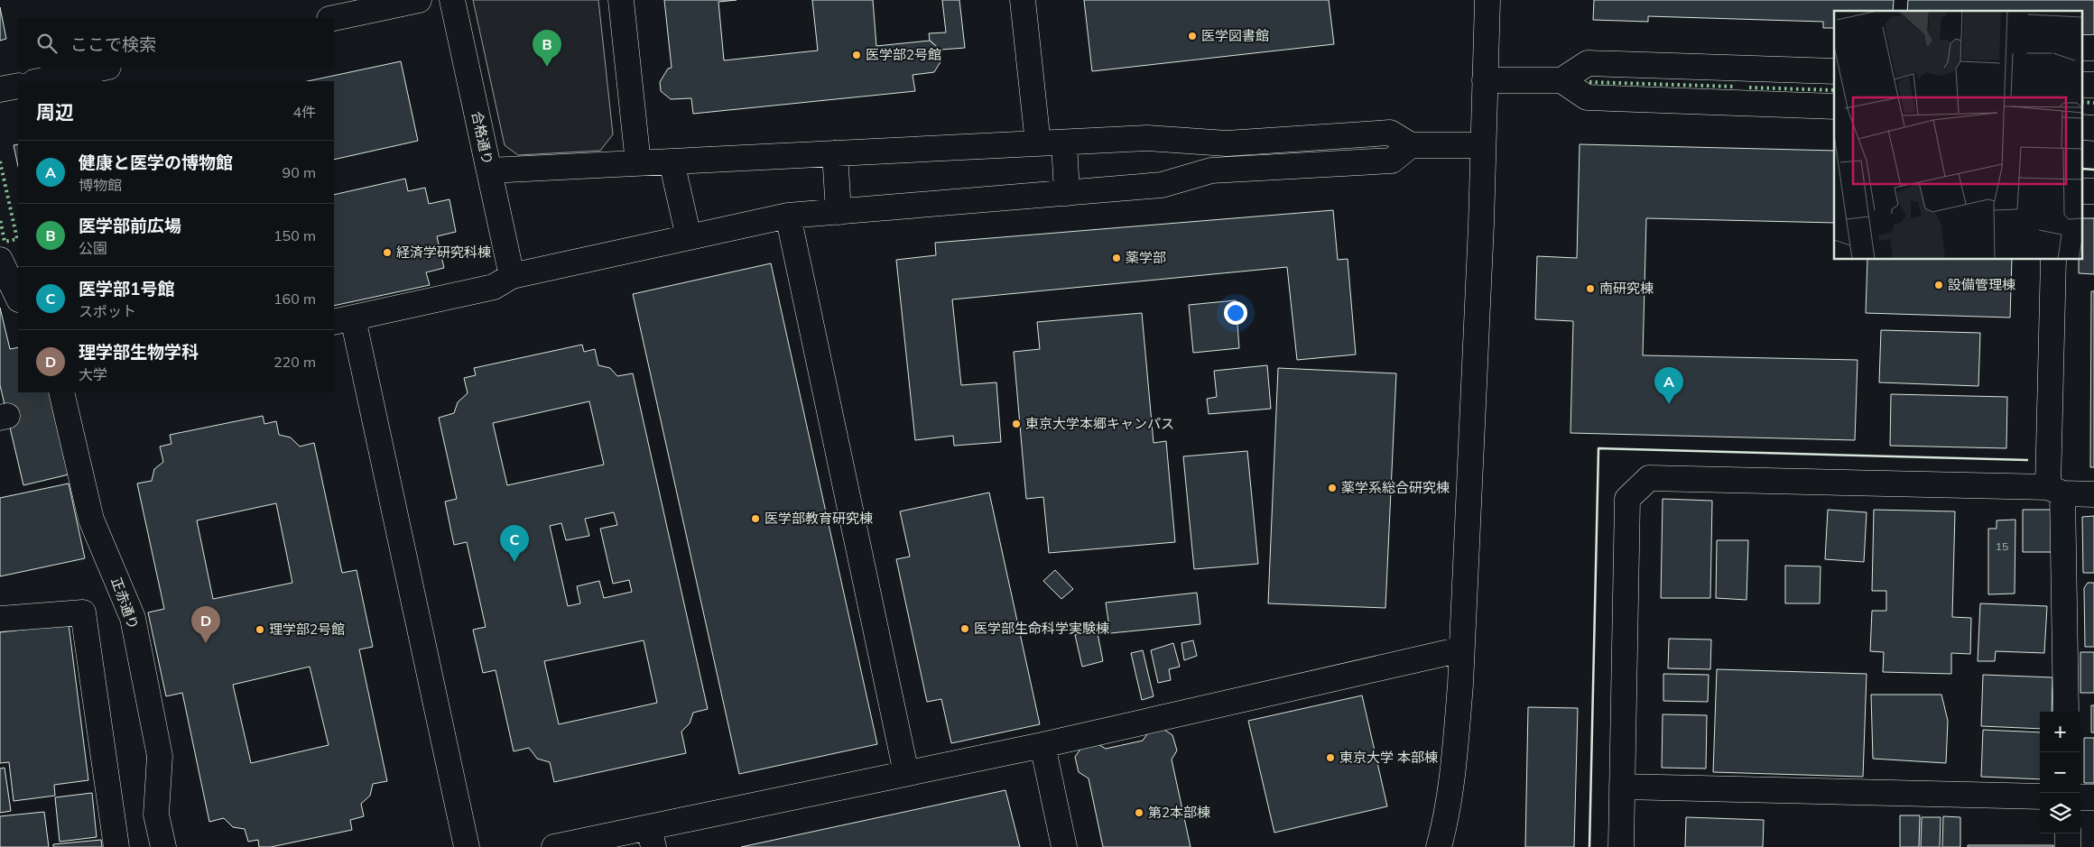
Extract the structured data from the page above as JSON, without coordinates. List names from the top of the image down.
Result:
{
  "streets": {
    "street": ["合格通り", "正赤通り"]
  },
  "places": [
    "医学図書館",
    "医学部2号館",
    "経済学研究科棟",
    "薬学部",
    "設備管理棟",
    "南研究棟",
    "東京大学本郷キャンパス",
    "薬学系総合研究棟",
    "医学部教育研究棟",
    "医学部生命科学実験棟",
    "理学部2号館",
    "東京大学 本部棟",
    "第2本部棟"
  ],
  "house_numbers": ["15"],
  "page": {
    "search": "ここで検索",
    "pins": [
      "B",
      "A",
      "C",
      "D"
    ],
    "heading": ["周辺", "4件"],
    "list": [
      {
        "mark": "A",
        "name": "健康と医学の博物館",
        "note": "博物館",
        "value": "90 m"
      },
      {
        "mark": "B",
        "name": "医学部前広場",
        "note": "公園",
        "value": "150 m"
      },
      {
        "mark": "C",
        "name": "医学部1号館",
        "note": "スポット",
        "value": "160 m"
      },
      {
        "mark": "D",
        "name": "理学部生物学科",
        "note": "大学",
        "value": "220 m"
      }
    ],
    "map_buttons": ["+", "−"]
  }
}
